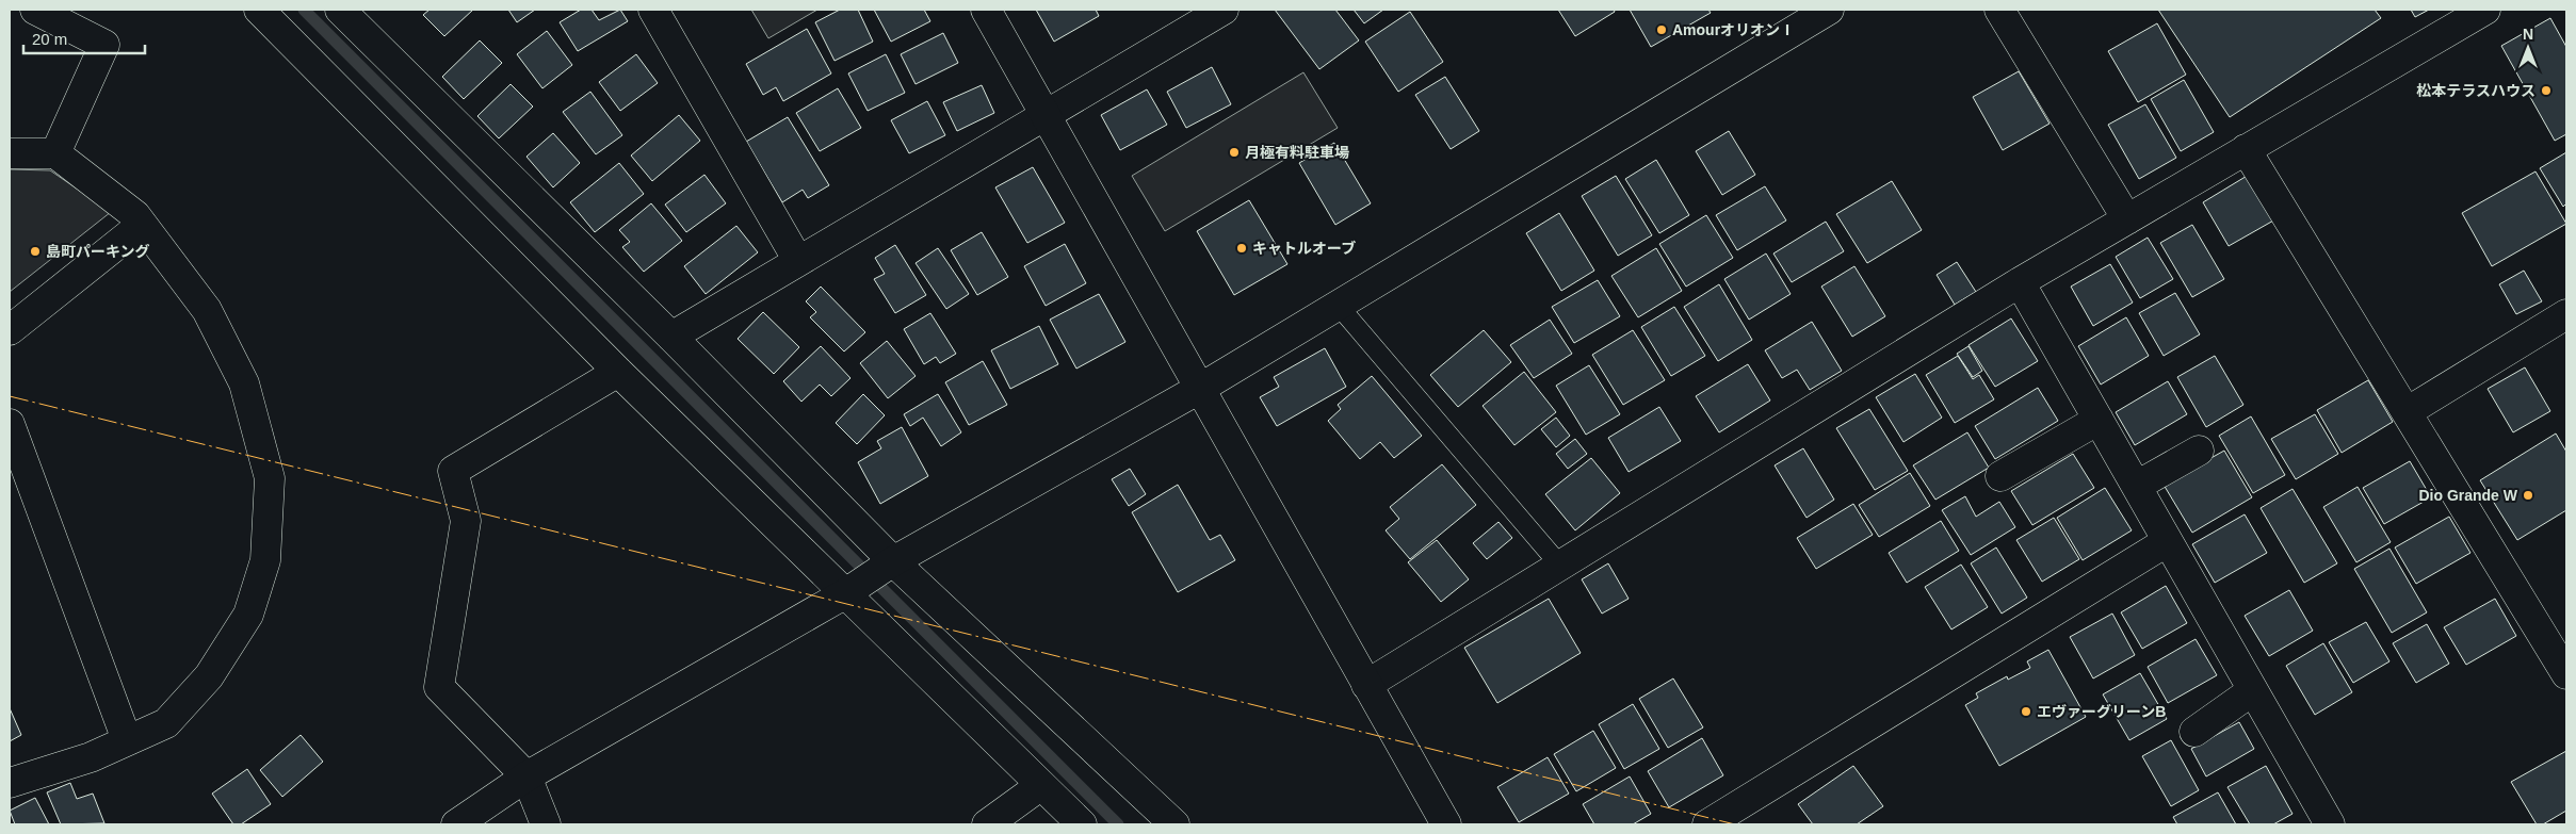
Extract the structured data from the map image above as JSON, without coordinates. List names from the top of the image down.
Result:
{
  "places": [
    "AmourオリオンⅠ",
    "松本テラスハウス",
    "月極有料駐車場",
    "キャトルオーブ",
    "島町パーキング",
    "Dio Grande W",
    "エヴァーグリーンB"
  ],
  "scale_bar": "20 m",
  "north": "top"
}
